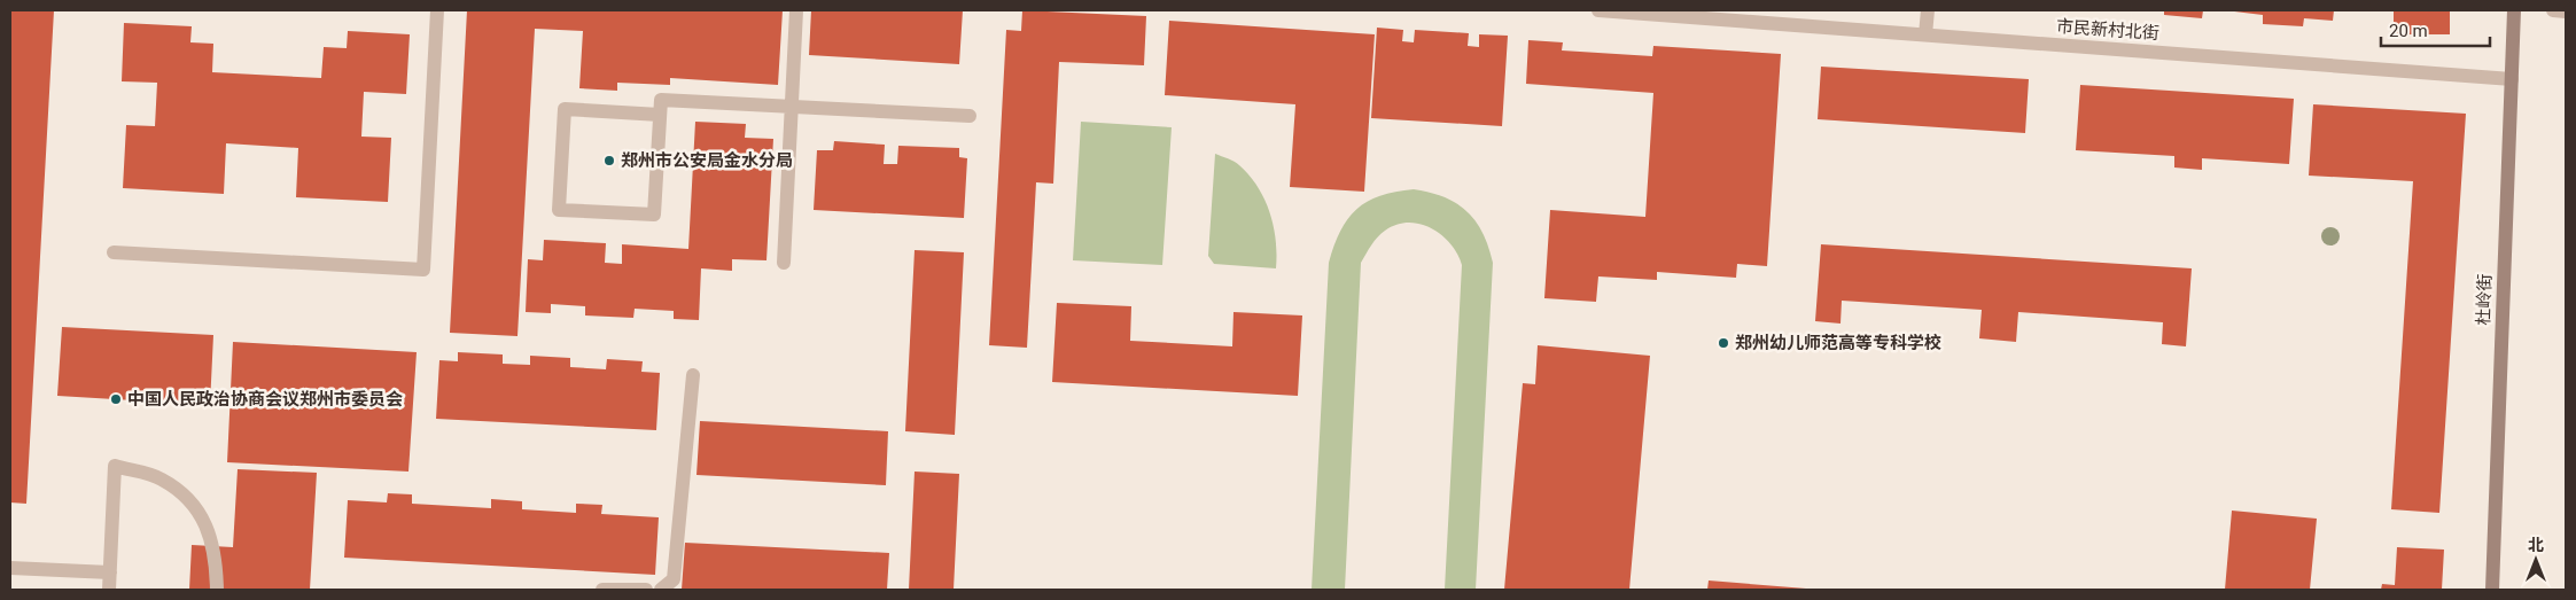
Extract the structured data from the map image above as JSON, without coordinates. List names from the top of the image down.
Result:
{
  "streets": {
    "street": ["市民新村北街", "杜岭街"]
  },
  "crossings": [
    ["市民新村北街", "杜岭街"]
  ],
  "places": ["郑州市公安局金水分局", "郑州幼儿师范高等专科学校", "中国人民政治协商会议郑州市委员会"],
  "scale_bar": "20 m",
  "north": "top"
}
